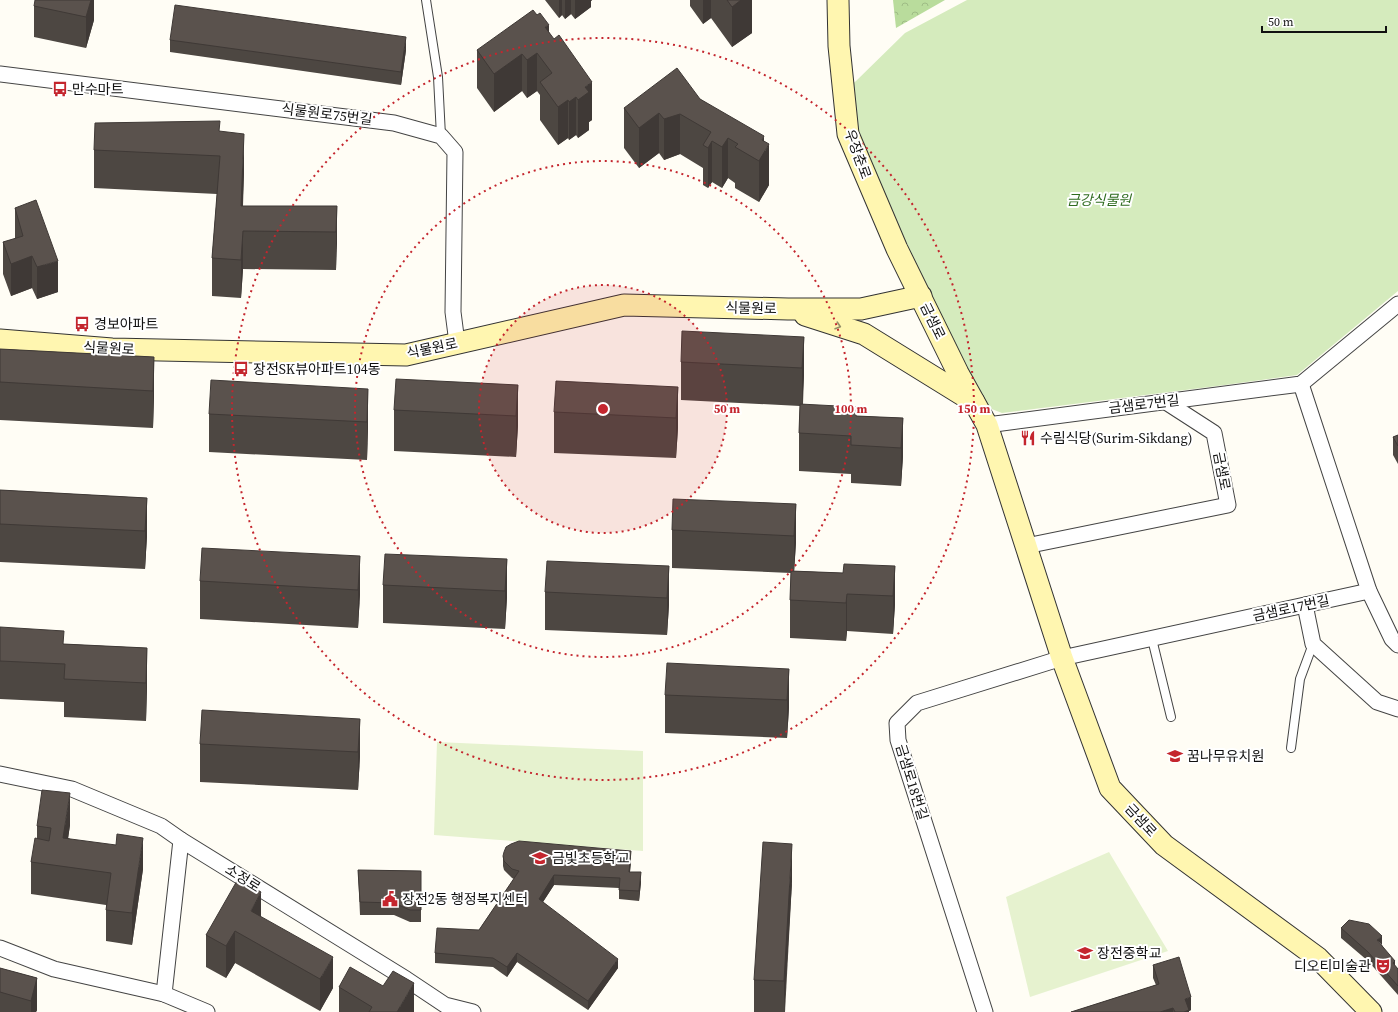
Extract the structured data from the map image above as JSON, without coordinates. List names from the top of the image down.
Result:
{
  "streets": {
    "main road": ["우장춘로", "식물원로", "금샘로"],
    "street": [
      "식물원로75번길",
      "금샘로7번길",
      "금샘로17번길",
      "금샘로18번길",
      "소정로"
    ]
  },
  "crossings": [
    ["우장춘로", "식물원로"],
    ["우장춘로", "금샘로"],
    ["식물원로", "금샘로"],
    ["금샘로", "금샘로7번길"],
    ["금샘로", "금샘로17번길"],
    ["금샘로", "금샘로18번길"],
    ["금샘로17번길", "금샘로18번길"]
  ],
  "parks": ["금강식물원"],
  "places": {
    "bus stop": ["만수마트", "경보아파트", "장전SK뷰아파트104동"],
    "restaurant": ["수림식당(Surim-Sikdang)"],
    "school or university": ["꿈나무유치원", "금빛초등학교", "장전중학교"],
    "public building": ["장전2동 행정복지센터"],
    "theatre": ["디오티미술관"]
  },
  "scale_bar": "50 m",
  "rings": ["50 m", "100 m", "150 m"]
}
